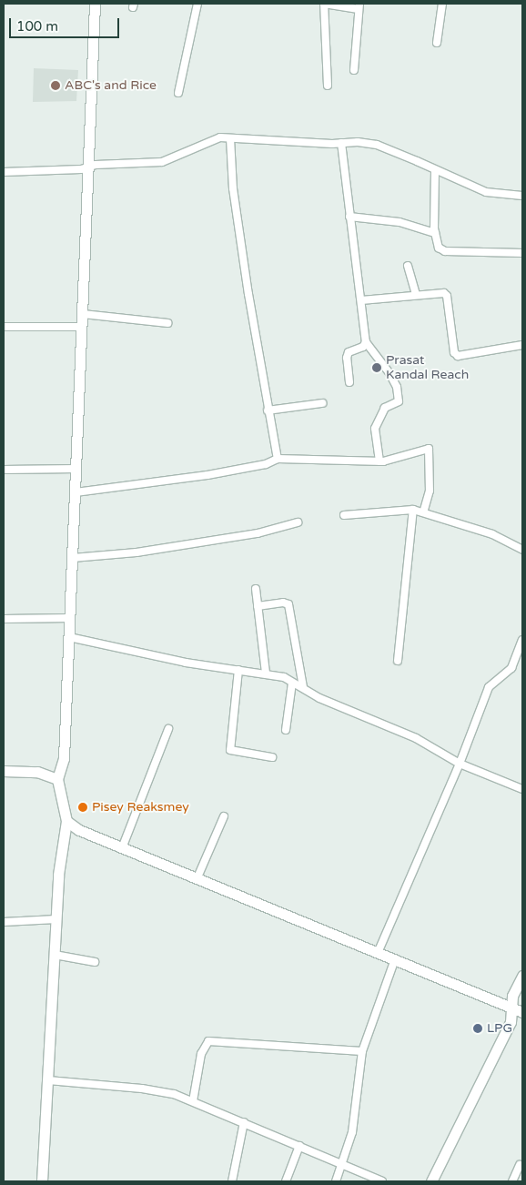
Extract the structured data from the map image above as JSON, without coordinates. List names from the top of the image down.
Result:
{
  "places": [
    "ABC's and Rice",
    "Prasat Kandal Reach",
    "Pisey Reaksmey",
    "LPG"
  ],
  "scale_bar": "100 m"
}
